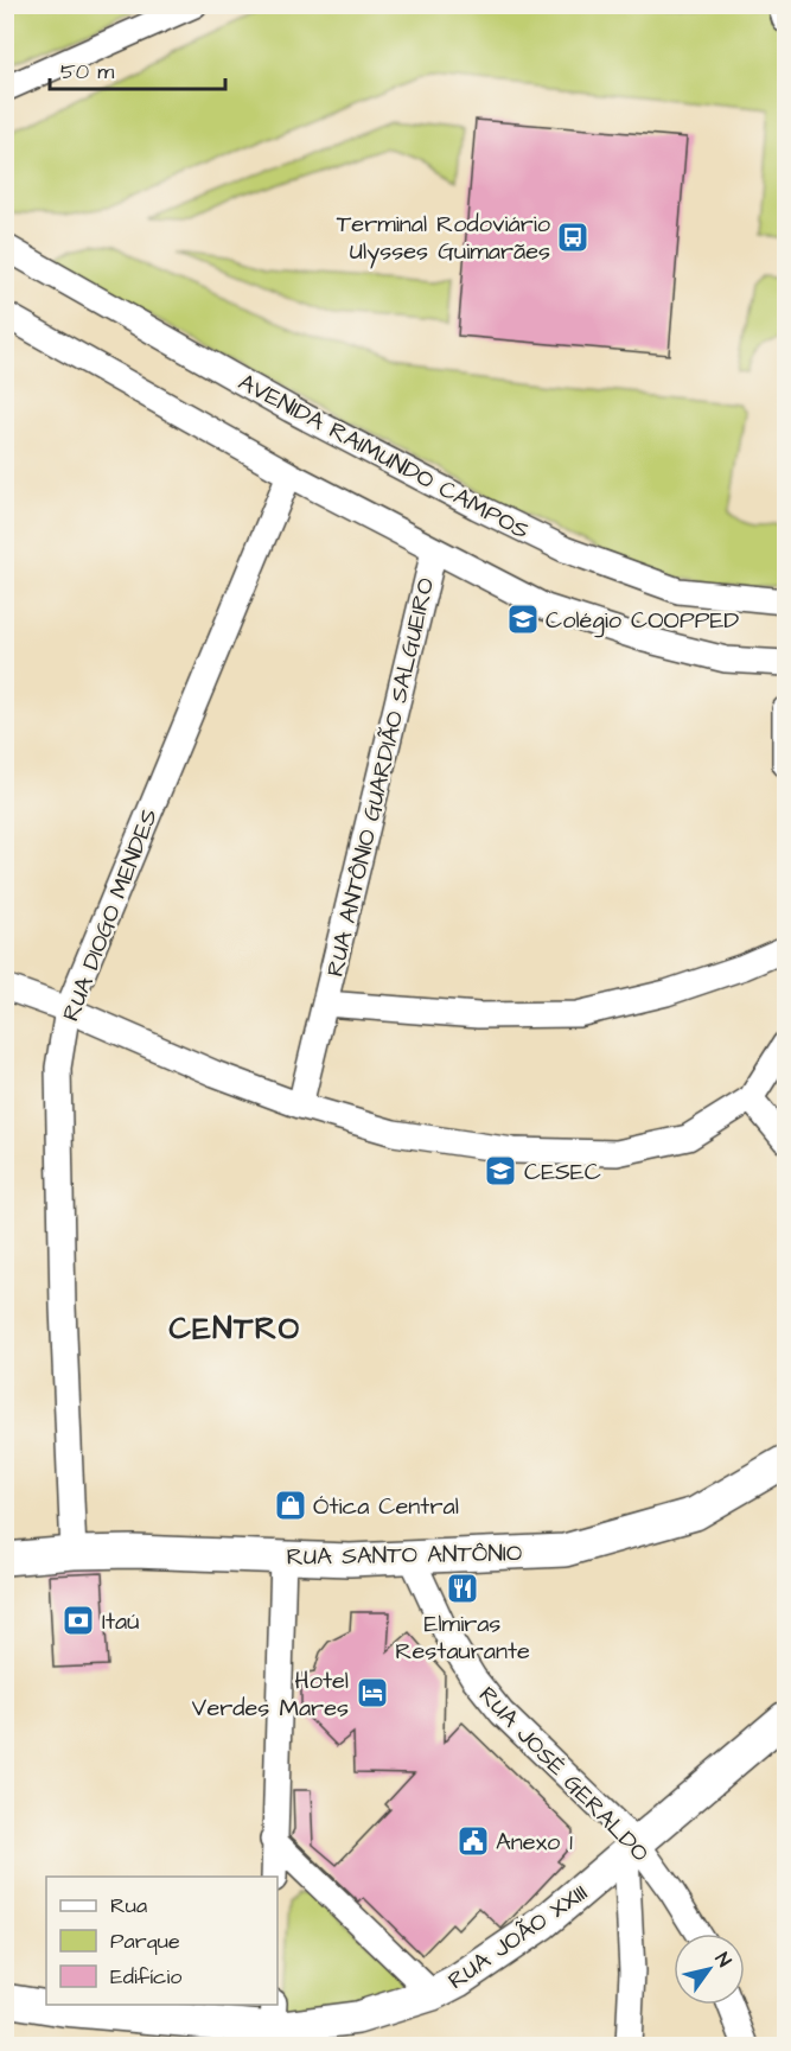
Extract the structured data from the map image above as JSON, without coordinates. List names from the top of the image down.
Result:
{
  "streets": {
    "main road": ["RUA SANTO ANTÔNIO", "RUA JOÃO XXIII"],
    "street": [
      "AVENIDA RAIMUNDO CAMPOS",
      "RUA ANTÔNIO GUARDIÃO SALGUEIRO",
      "RUA DIOGO MENDES",
      "RUA JOSÉ GERALDO"
    ]
  },
  "crossings": [
    ["RUA DIOGO MENDES", "RUA SANTO ANTÔNIO"],
    ["RUA SANTO ANTÔNIO", "RUA JOSÉ GERALDO"],
    ["RUA JOSÉ GERALDO", "RUA JOÃO XXIII"]
  ],
  "districts": ["CENTRO"],
  "places": {
    "bus stop": ["Terminal Rodoviário Ulysses Guimarães"],
    "school or university": ["Colégio COOPPED", "CESEC"],
    "shop": ["Ótica Central"],
    "restaurant": ["Elmiras Restaurante"],
    "bank": ["Itaú"],
    "hotel": ["Hotel Verdes Mares"],
    "public building": ["Anexo 1"]
  },
  "legend": ["Rua", "Parque", "Edifício"],
  "scale_bar": "50 m",
  "north": "top right"
}
